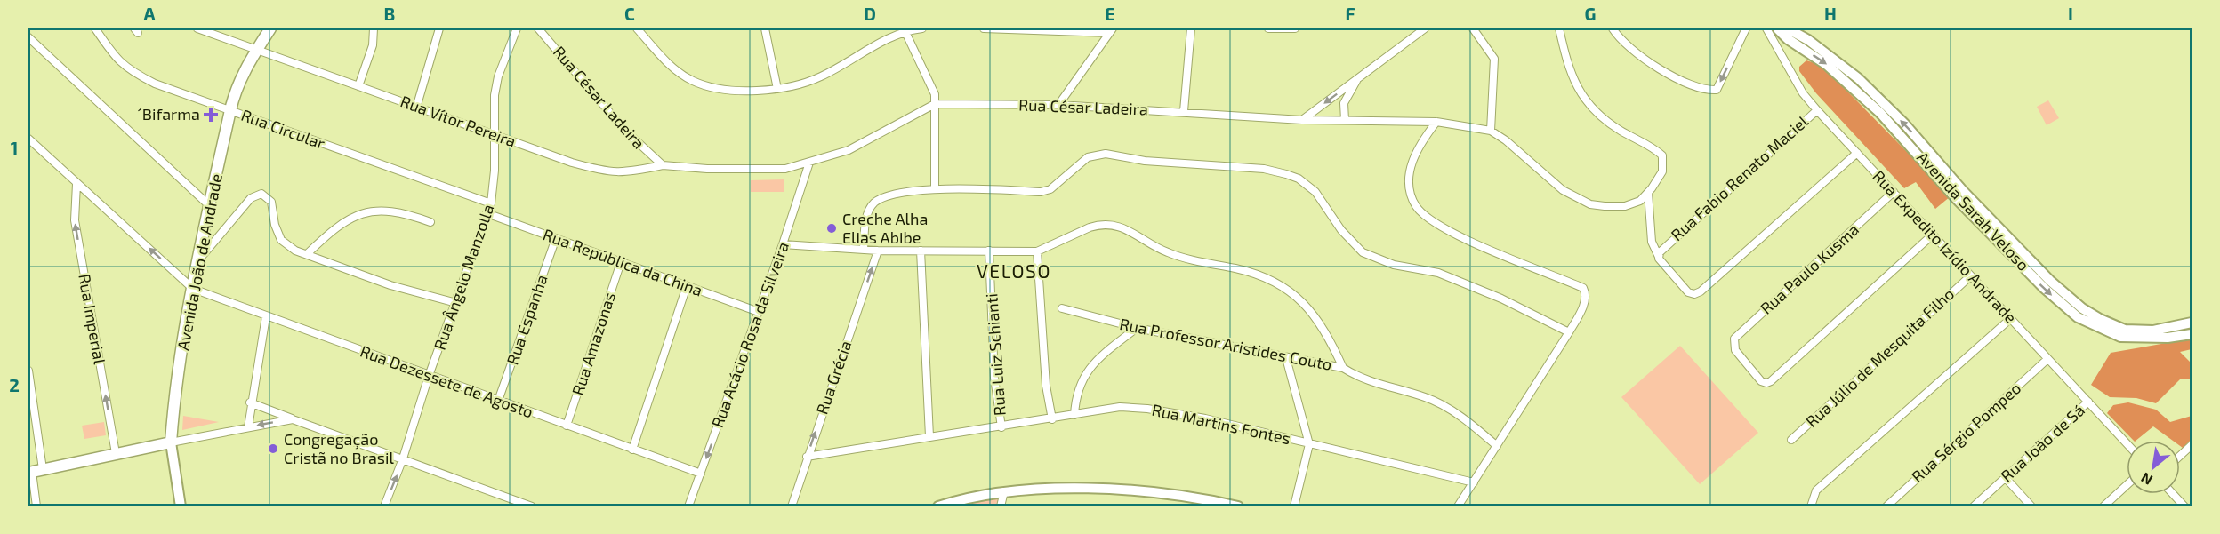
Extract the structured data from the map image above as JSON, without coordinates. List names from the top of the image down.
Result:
{
  "streets": {
    "main road": ["Avenida Sarah Veloso", "Avenida João de Andrade"],
    "street": [
      "Rua César Ladeira",
      "Rua Vítor Pereira",
      "Rua Circular",
      "Rua Fabio Renato Maciel",
      "Rua Expedito Izídio Andrade",
      "Rua República da China",
      "Rua Paulo Kusma",
      "Rua Ângelo Manzolla",
      "Rua Imperial",
      "Rua Espanha",
      "Rua Acácio Rosa da Silveira",
      "Rua Amazonas",
      "Rua Professor Aristides Couto",
      "Rua Luiz Schianti",
      "Rua Júlio de Mesquita Filho",
      "Rua Grécia",
      "Rua Dezessete de Agosto",
      "Rua Martins Fontes",
      "Rua Sérgio Pompeo",
      "Rua João de Sá"
    ]
  },
  "crossings": [
    ["Rua César Ladeira", "Rua Vítor Pereira"],
    ["Rua César Ladeira", "Rua Acácio Rosa da Silveira"],
    ["Rua Vítor Pereira", "Avenida João de Andrade"],
    ["Rua Vítor Pereira", "Rua Ângelo Manzolla"],
    ["Rua Circular", "Avenida João de Andrade"],
    ["Rua Circular", "Rua Ângelo Manzolla"],
    ["Rua Fabio Renato Maciel", "Rua Expedito Izídio Andrade"],
    ["Rua Expedito Izídio Andrade", "Rua Paulo Kusma"],
    ["Rua Expedito Izídio Andrade", "Rua Júlio de Mesquita Filho"],
    ["Rua Expedito Izídio Andrade", "Rua Sérgio Pompeo"],
    ["Rua Expedito Izídio Andrade", "Rua João de Sá"],
    ["Avenida João de Andrade", "Rua Dezessete de Agosto"],
    ["Rua República da China", "Rua Ângelo Manzolla"],
    ["Rua República da China", "Rua Espanha"],
    ["Rua República da China", "Rua Acácio Rosa da Silveira"],
    ["Rua República da China", "Rua Amazonas"],
    ["Rua Ângelo Manzolla", "Rua Dezessete de Agosto"],
    ["Rua Espanha", "Rua Dezessete de Agosto"],
    ["Rua Acácio Rosa da Silveira", "Rua Dezessete de Agosto"],
    ["Rua Amazonas", "Rua Dezessete de Agosto"],
    ["Rua Luiz Schianti", "Rua Martins Fontes"],
    ["Rua Grécia", "Rua Martins Fontes"]
  ],
  "one_way": ["Rua Imperial", "Rua Acácio Rosa da Silveira", "Rua Grécia"],
  "districts": ["VELOSO"],
  "places": {
    "health": ["´Bifarma"],
    "other": ["Creche Alha Elias Abibe", "Congregação Cristã no Brasil"]
  },
  "north": "bottom left",
  "grid": {
    "columns": [
      "A",
      "B",
      "C",
      "D",
      "E",
      "F",
      "G",
      "H",
      "I"
    ],
    "rows": ["1", "2"]
  }
}
